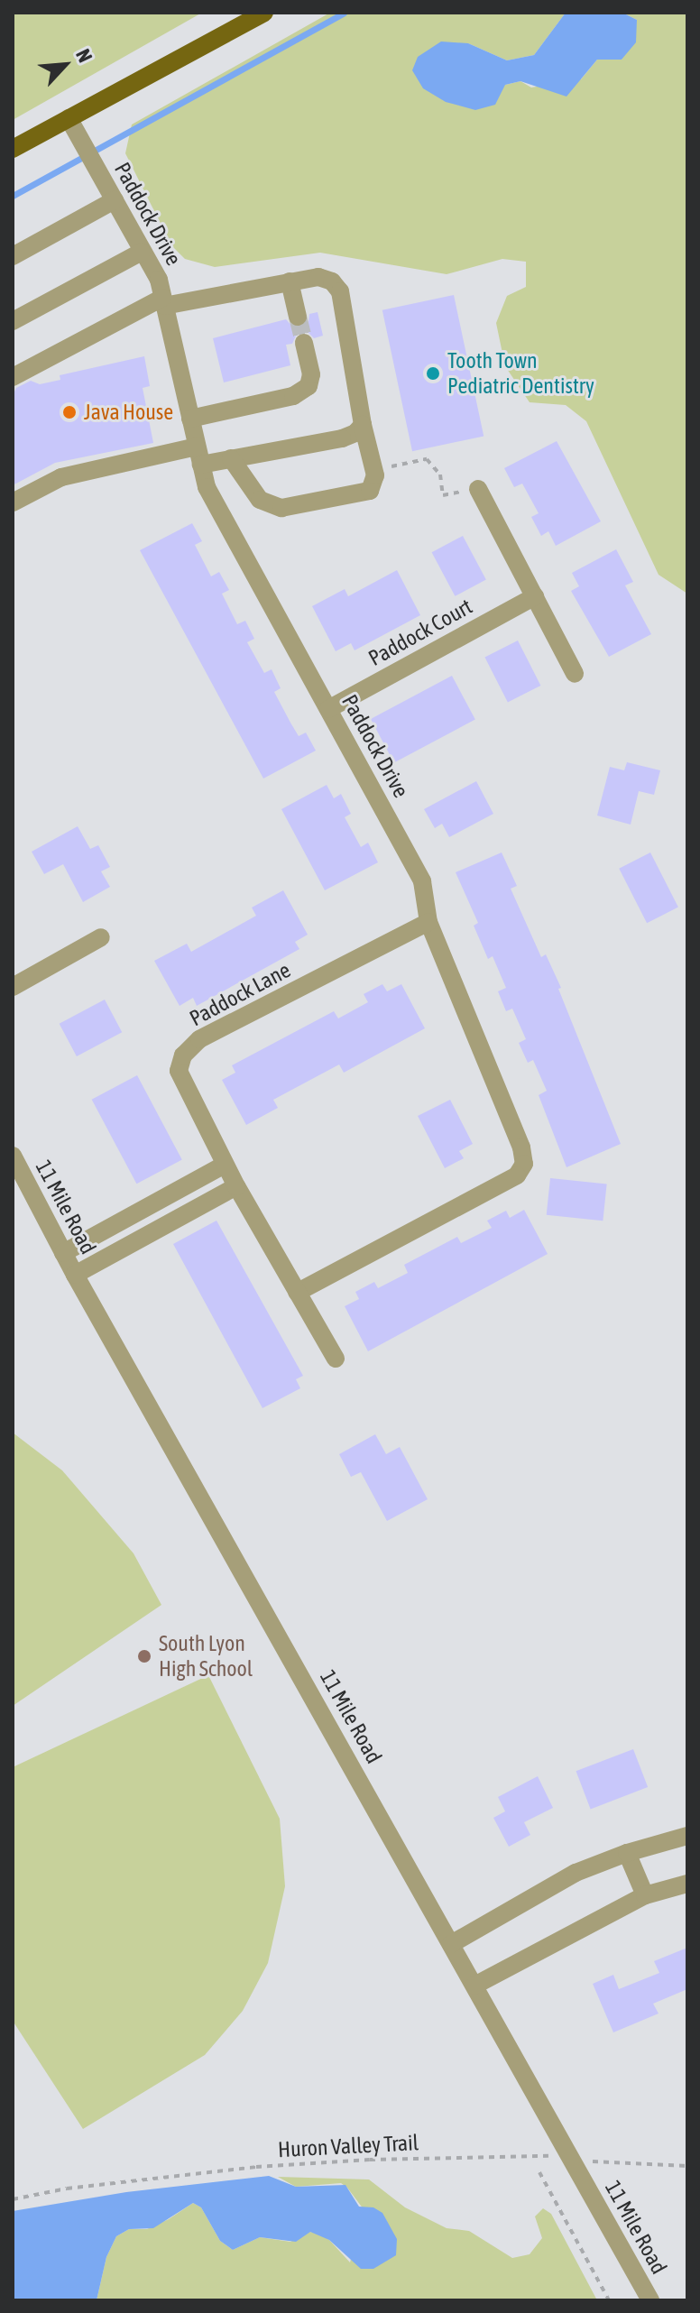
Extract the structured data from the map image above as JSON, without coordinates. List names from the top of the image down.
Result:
{
  "streets": {
    "street": [
      "Paddock Drive",
      "Paddock Court",
      "Paddock Lane",
      "11 Mile Road"
    ],
    "path": ["Huron Valley Trail"]
  },
  "crossings": [
    ["Paddock Drive", "Paddock Court"],
    ["Paddock Drive", "Paddock Lane"],
    ["11 Mile Road", "Huron Valley Trail"]
  ],
  "places": ["Tooth Town Pediatric Dentistry", "Java House", "South Lyon High School"],
  "north": "top right"
}
